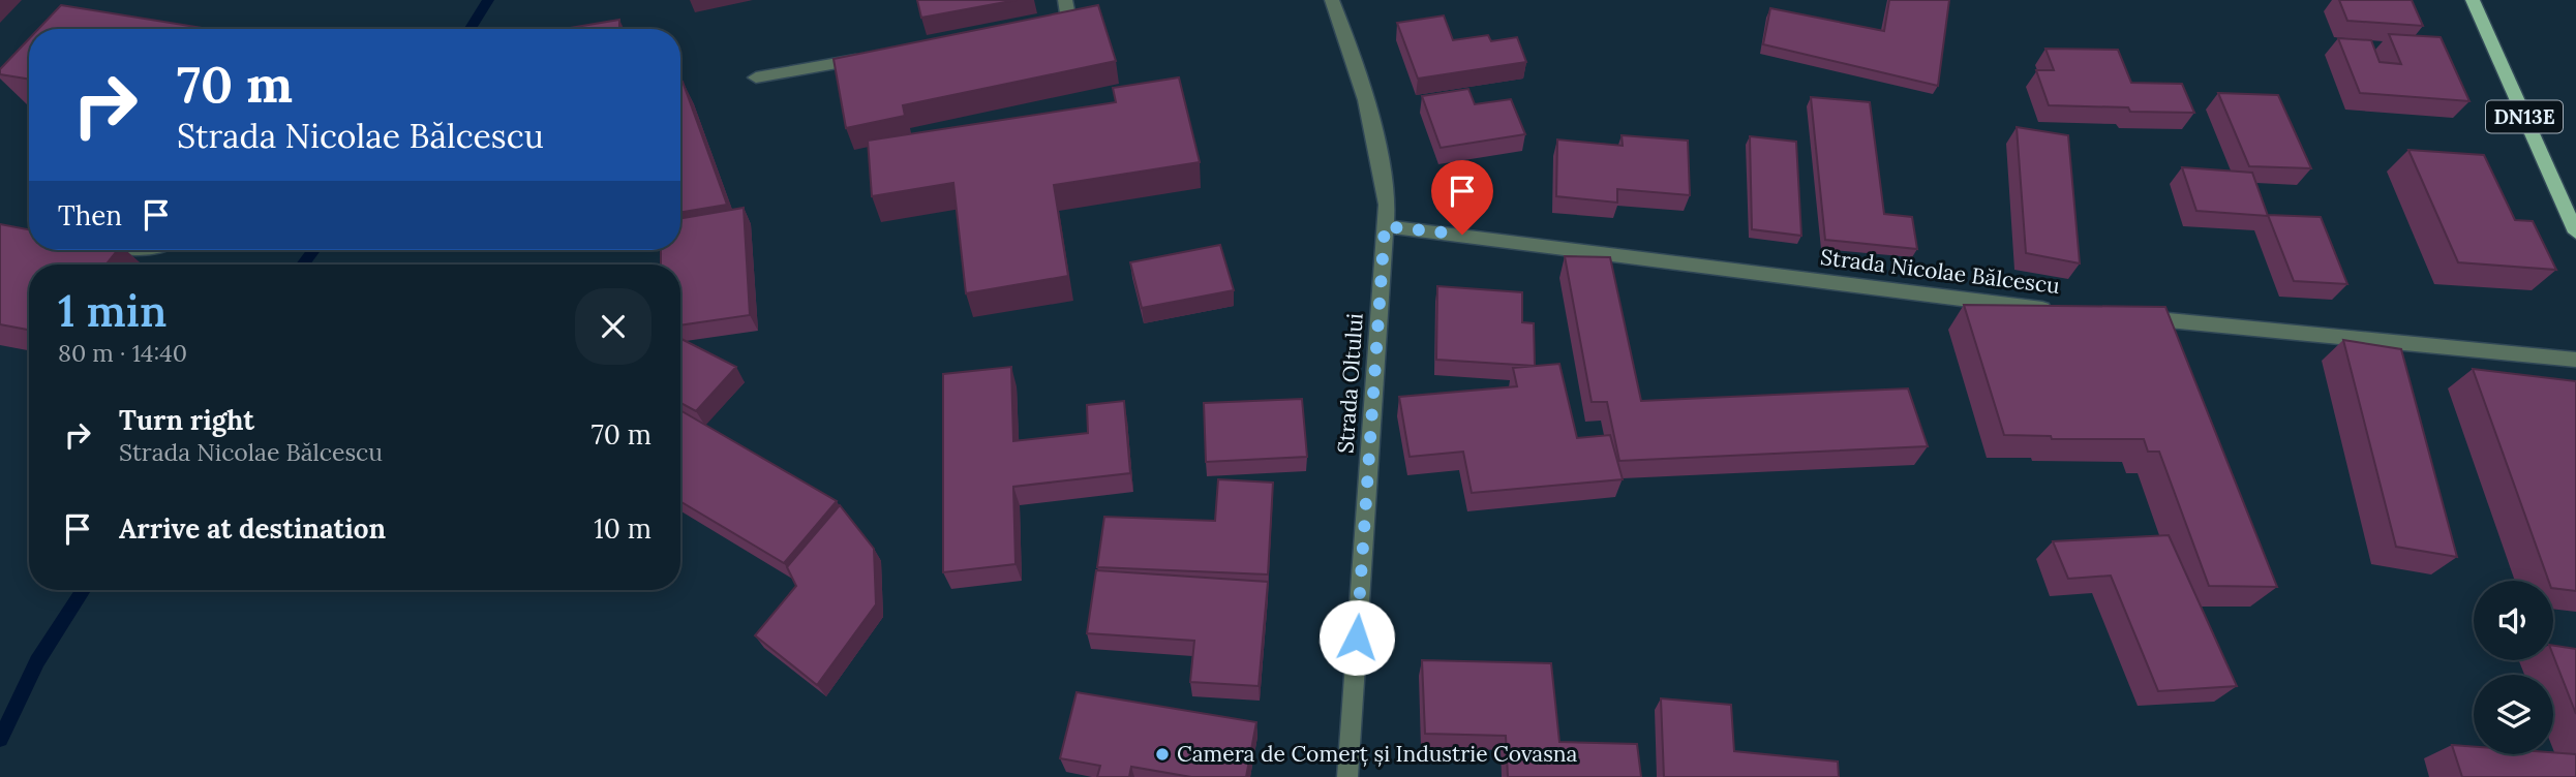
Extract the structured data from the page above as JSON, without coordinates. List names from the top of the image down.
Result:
{
  "streets": {
    "main road": ["DN13E"],
    "street": ["Strada Nicolae Bălcescu", "Strada Oltului"]
  },
  "crossings": [
    ["Strada Nicolae Bălcescu", "Strada Oltului"]
  ],
  "places": ["Camera de Comerț și Industrie Covasna"],
  "page": {
    "turn": ["70 m", "Strada Nicolae Bălcescu"],
    "then": "Then",
    "heading": ["1 min", "80 m · 14:40"],
    "list": [
      {
        "name": "Turn right",
        "note": "Strada Nicolae Bălcescu",
        "value": "70 m"
      },
      {
        "name": "Arrive at destination",
        "value": "10 m"
      }
    ]
  }
}
